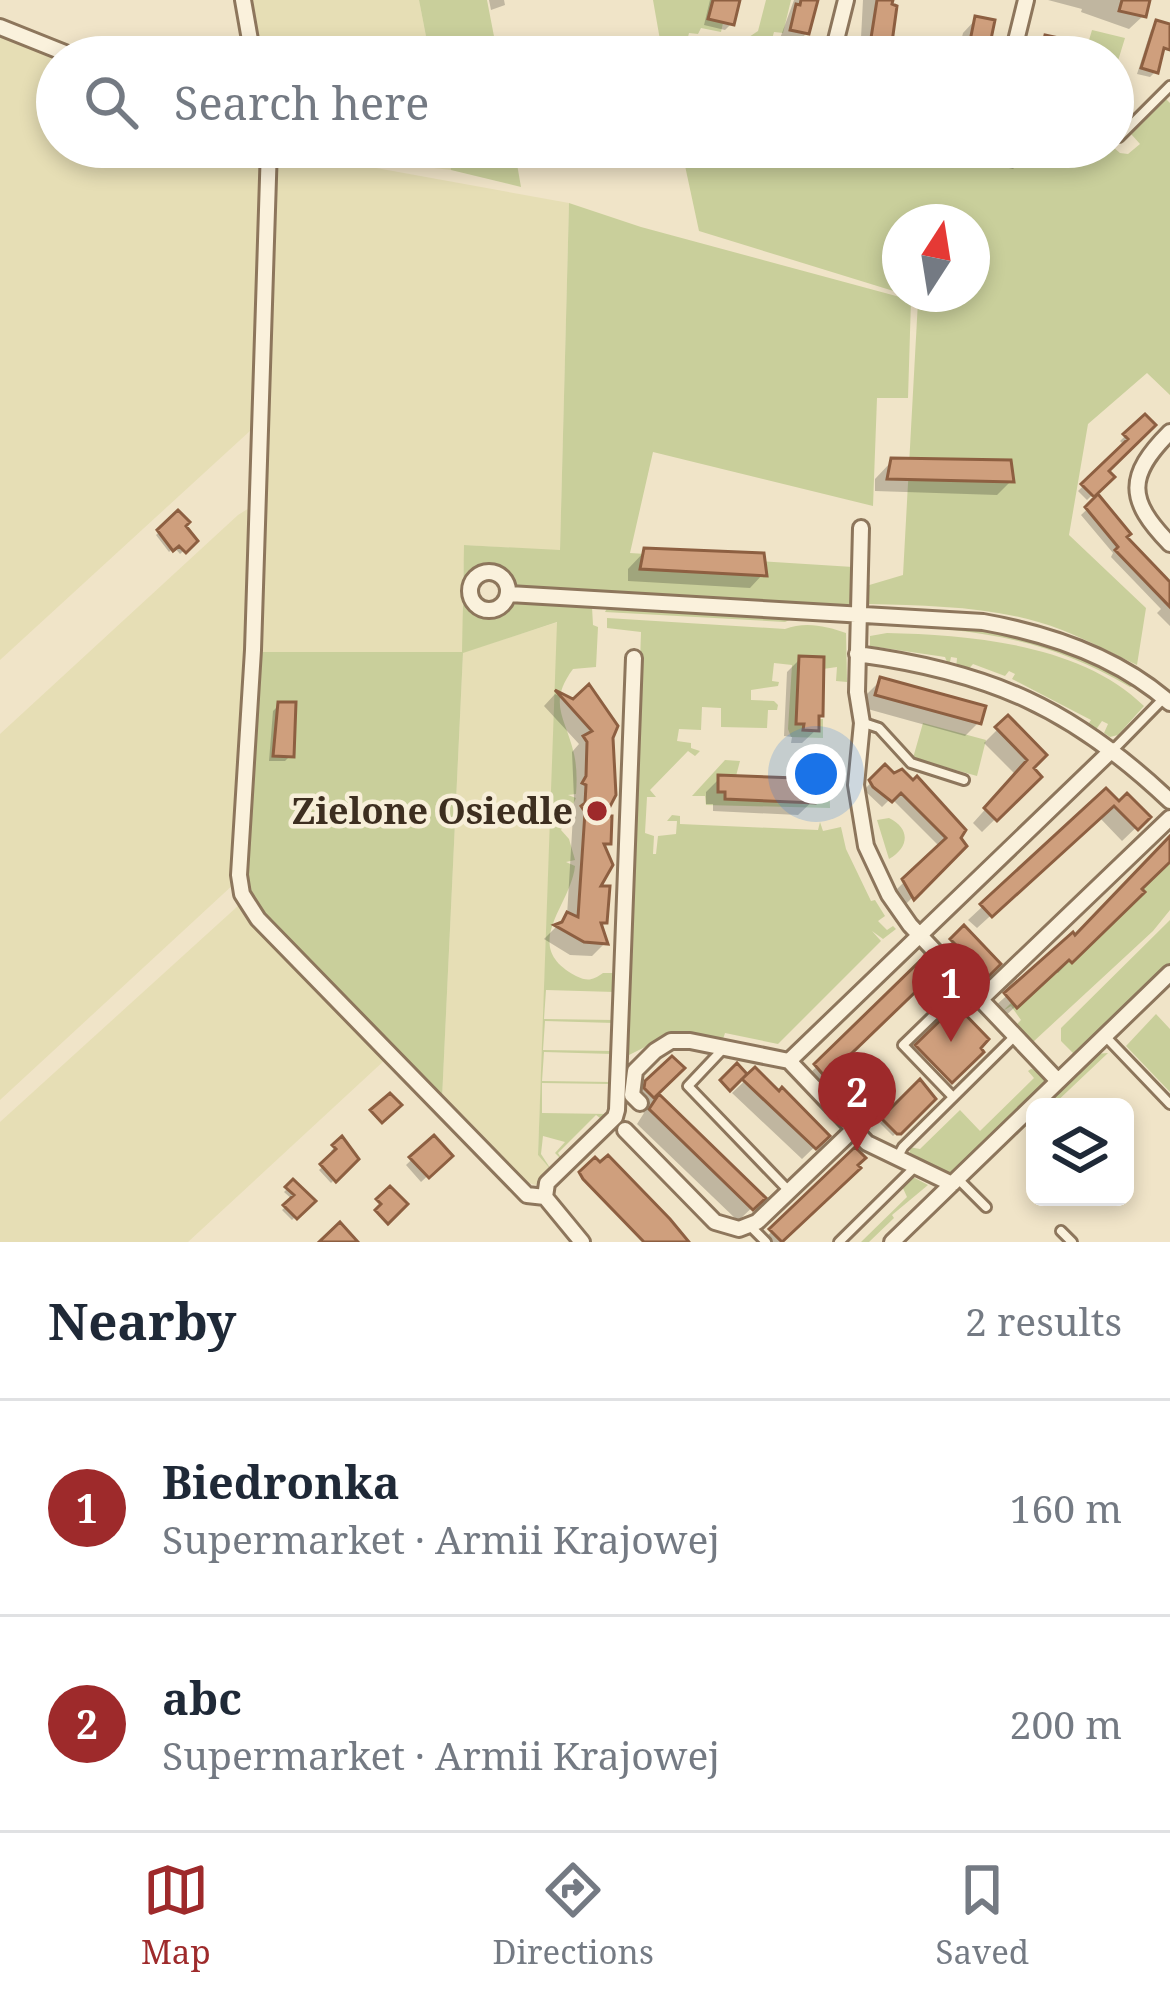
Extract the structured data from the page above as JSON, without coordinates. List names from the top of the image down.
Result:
{
  "places": ["Zielone Osiedle"],
  "north": "top",
  "page": {
    "search": "Search here",
    "pins": ["1", "2"],
    "heading": ["Nearby", "2 results"],
    "list": [
      {
        "mark": "1",
        "name": "Biedronka",
        "note": "Supermarket · Armii Krajowej",
        "value": "160 m"
      },
      {
        "mark": "2",
        "name": "abc",
        "note": "Supermarket · Armii Krajowej",
        "value": "200 m"
      }
    ],
    "nav": ["Map", "Directions", "Saved"]
  }
}
